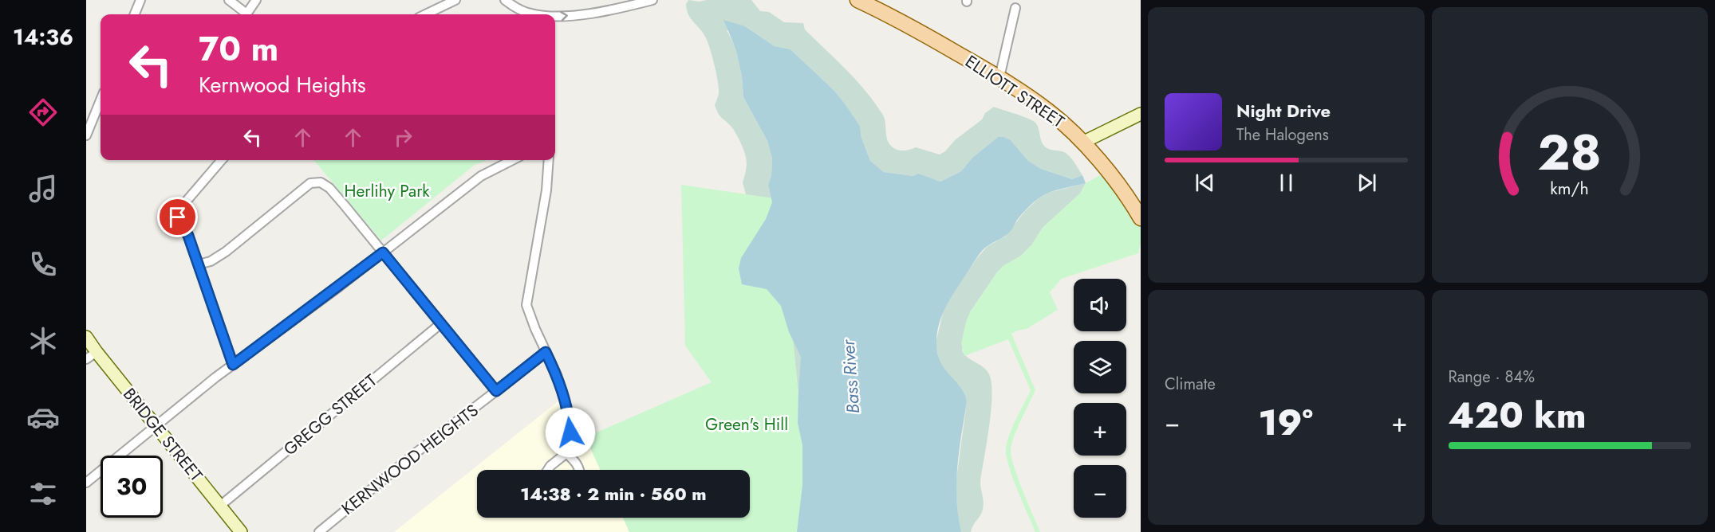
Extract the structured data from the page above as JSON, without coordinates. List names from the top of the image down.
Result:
{
  "streets": {
    "main road": ["ELLIOTT STREET", "BRIDGE STREET"],
    "street": ["GREGG STREET", "KERNWOOD HEIGHTS"]
  },
  "crossings": [
    ["GREGG STREET", "BRIDGE STREET"]
  ],
  "water": ["Bass River"],
  "parks": ["Herlihy Park", "Green's Hill"],
  "page": {
    "tabs": "14:36",
    "turn": ["70 m", "Kernwood Heights"],
    "song": ["Night Drive", "The Halogens"],
    "map_buttons": ["+", "−"],
    "tile": [
      "Climate",
      ["Range · 84%", "420 km"]
    ],
    "heat": ["−", "19°", "+"],
    "limit": "30",
    "trip": "14:38 · 2 min · 560 m",
    "gauge": ["28", "km/h"]
  }
}
